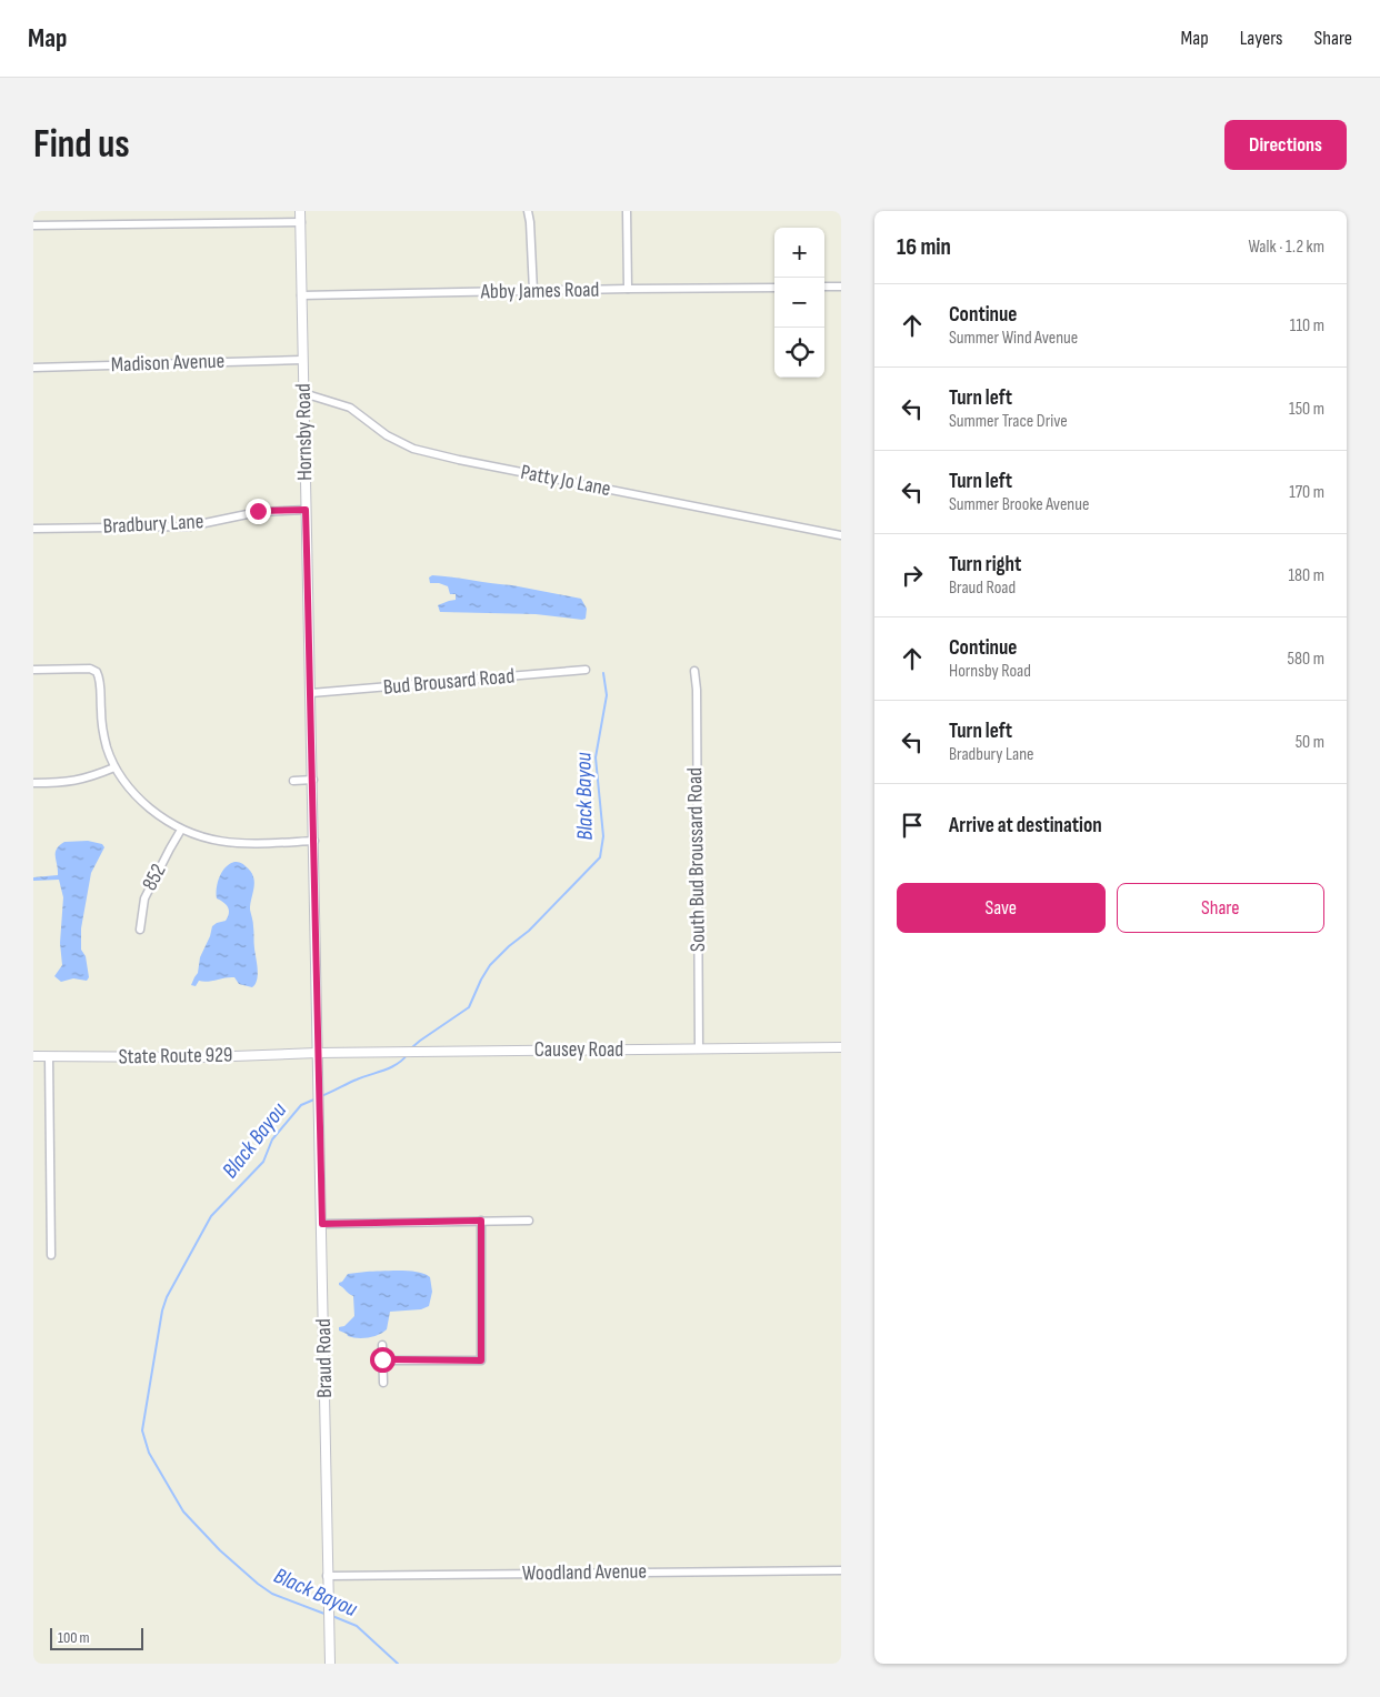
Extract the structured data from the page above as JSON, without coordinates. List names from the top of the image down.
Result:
{
  "streets": {
    "street": [
      "Abby James Road",
      "Madison Avenue",
      "Hornsby Road",
      "Patty Jo Lane",
      "Bradbury Lane",
      "Bud Brousard Road",
      "South Bud Broussard Road",
      "852",
      "Causey Road",
      "State Route 929",
      "Braud Road",
      "Woodland Avenue"
    ]
  },
  "crossings": [
    ["Abby James Road", "Hornsby Road"],
    ["Madison Avenue", "Hornsby Road"],
    ["Hornsby Road", "Patty Jo Lane"],
    ["Hornsby Road", "Bradbury Lane"],
    ["Hornsby Road", "Bud Brousard Road"],
    ["Hornsby Road", "Causey Road"],
    ["Hornsby Road", "State Route 929"],
    ["Hornsby Road", "Braud Road"],
    ["South Bud Broussard Road", "Causey Road"],
    ["Causey Road", "State Route 929"],
    ["Causey Road", "Braud Road"],
    ["State Route 929", "Braud Road"],
    ["Braud Road", "Woodland Avenue"]
  ],
  "water": ["Black Bayou"],
  "scale_bar": "100 m",
  "page": {
    "header": "Map",
    "nav": ["Map", "Layers", "Share"],
    "buttons": [
      "Directions",
      ["Save", "Share"]
    ],
    "title": "Find us",
    "heading": ["16 min", "Walk · 1.2 km"],
    "map_buttons": ["+", "−"],
    "list": [
      ["Continue", "Summer Wind Avenue", "110 m"],
      ["Turn left", "Summer Trace Drive", "150 m"],
      ["Turn left", "Summer Brooke Avenue", "170 m"],
      ["Turn right", "Braud Road", "180 m"],
      ["Continue", "Hornsby Road", "580 m"],
      ["Turn left", "Bradbury Lane", "50 m"],
      "Arrive at destination"
    ],
    "scale": "100 m"
  }
}
